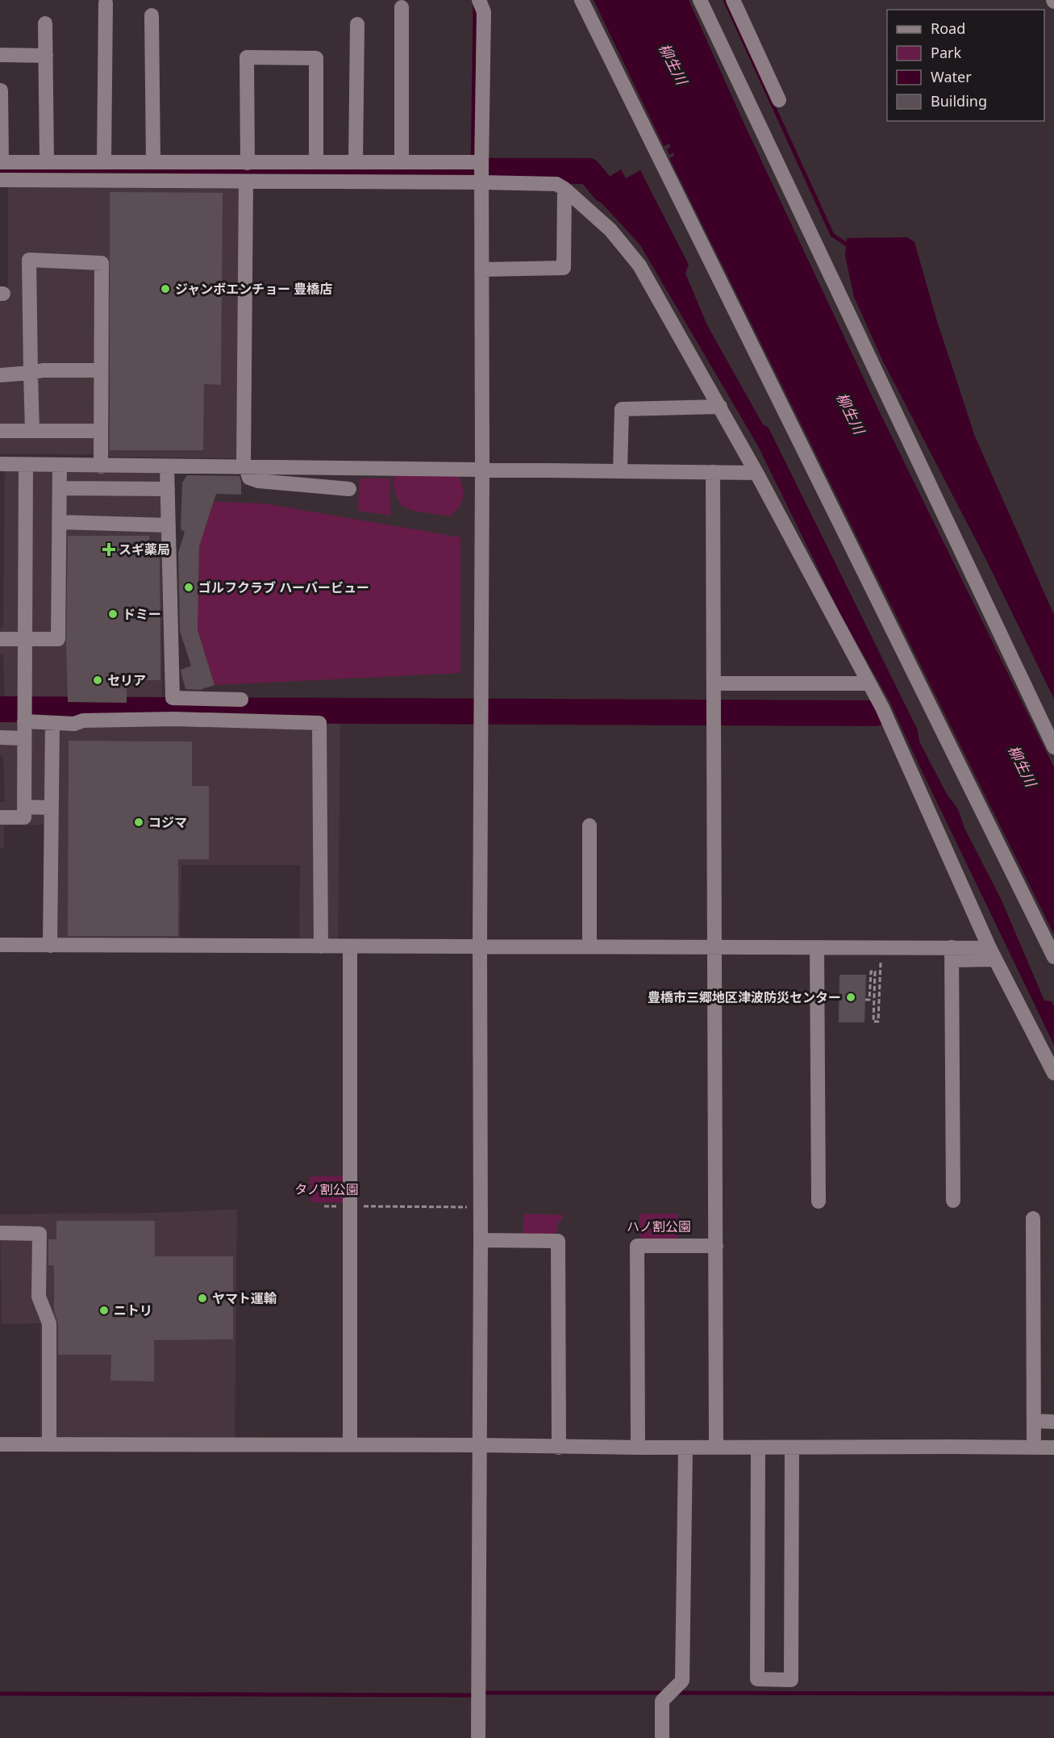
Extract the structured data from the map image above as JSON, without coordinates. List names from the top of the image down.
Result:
{
  "water": ["柳生川"],
  "parks": ["タノ割公園", "ハノ割公園"],
  "places": {
    "other": [
      "ジャンボエンチョー 豊橋店",
      "ゴルフクラブ ハーバービュー",
      "ドミー",
      "セリア",
      "コジマ",
      "豊橋市三郷地区津波防災センター",
      "ヤマト運輸",
      "ニトリ"
    ],
    "health": ["スギ薬局"]
  },
  "legend": [
    "Road",
    "Park",
    "Water",
    "Building"
  ]
}
